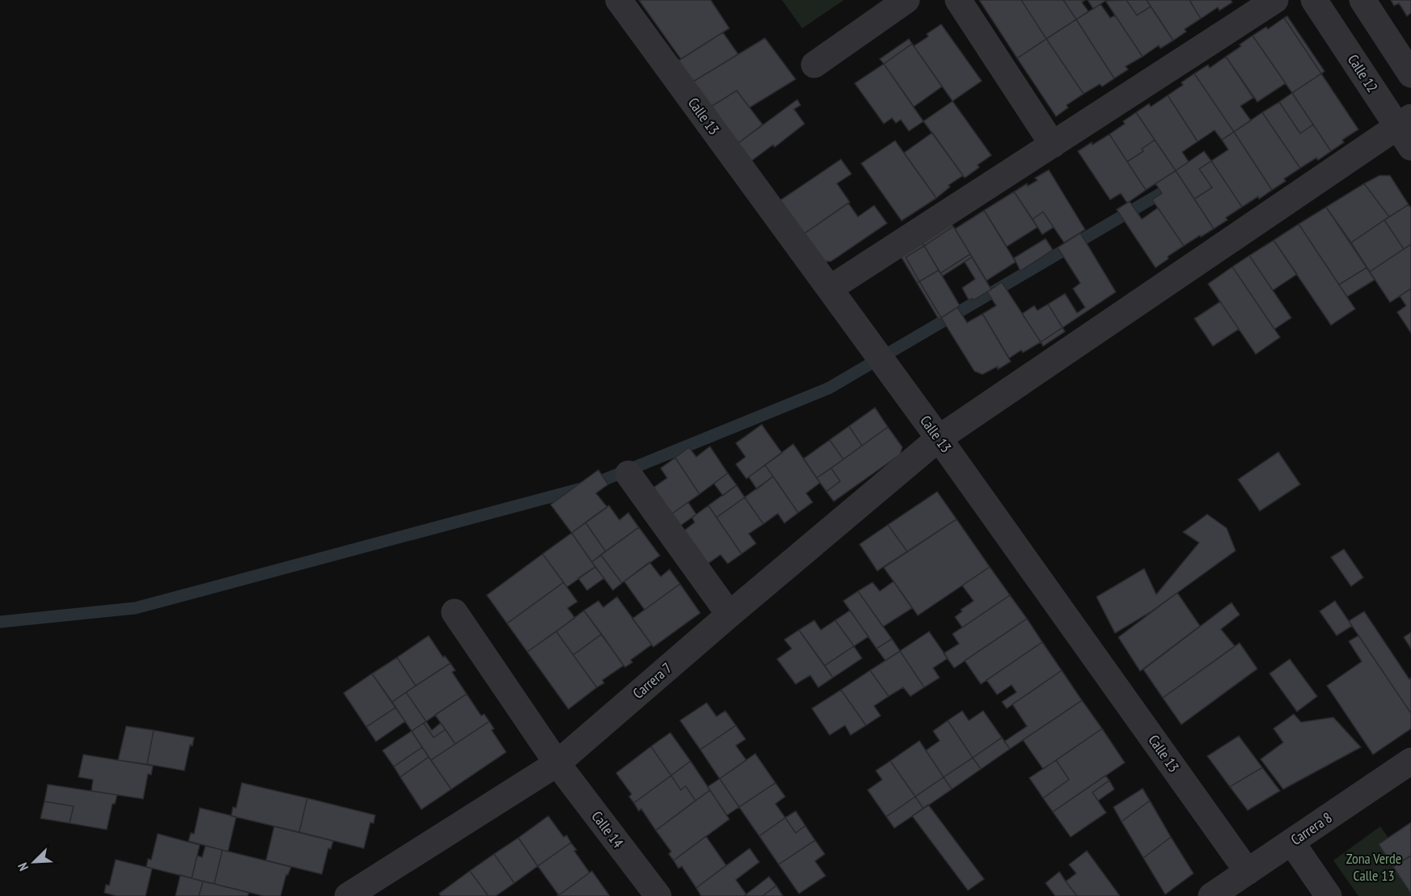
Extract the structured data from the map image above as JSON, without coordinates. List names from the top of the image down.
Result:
{
  "streets": {
    "street": [
      "Calle 12",
      "Calle 13",
      "Carrera 7",
      "Carrera 8",
      "Calle 14"
    ]
  },
  "crossings": [
    ["Calle 12", "Carrera 7"],
    ["Calle 13", "Carrera 7"],
    ["Calle 13", "Carrera 8"],
    ["Carrera 7", "Calle 14"]
  ],
  "parks": ["Zona Verde Calle 13"],
  "north": "bottom left"
}
